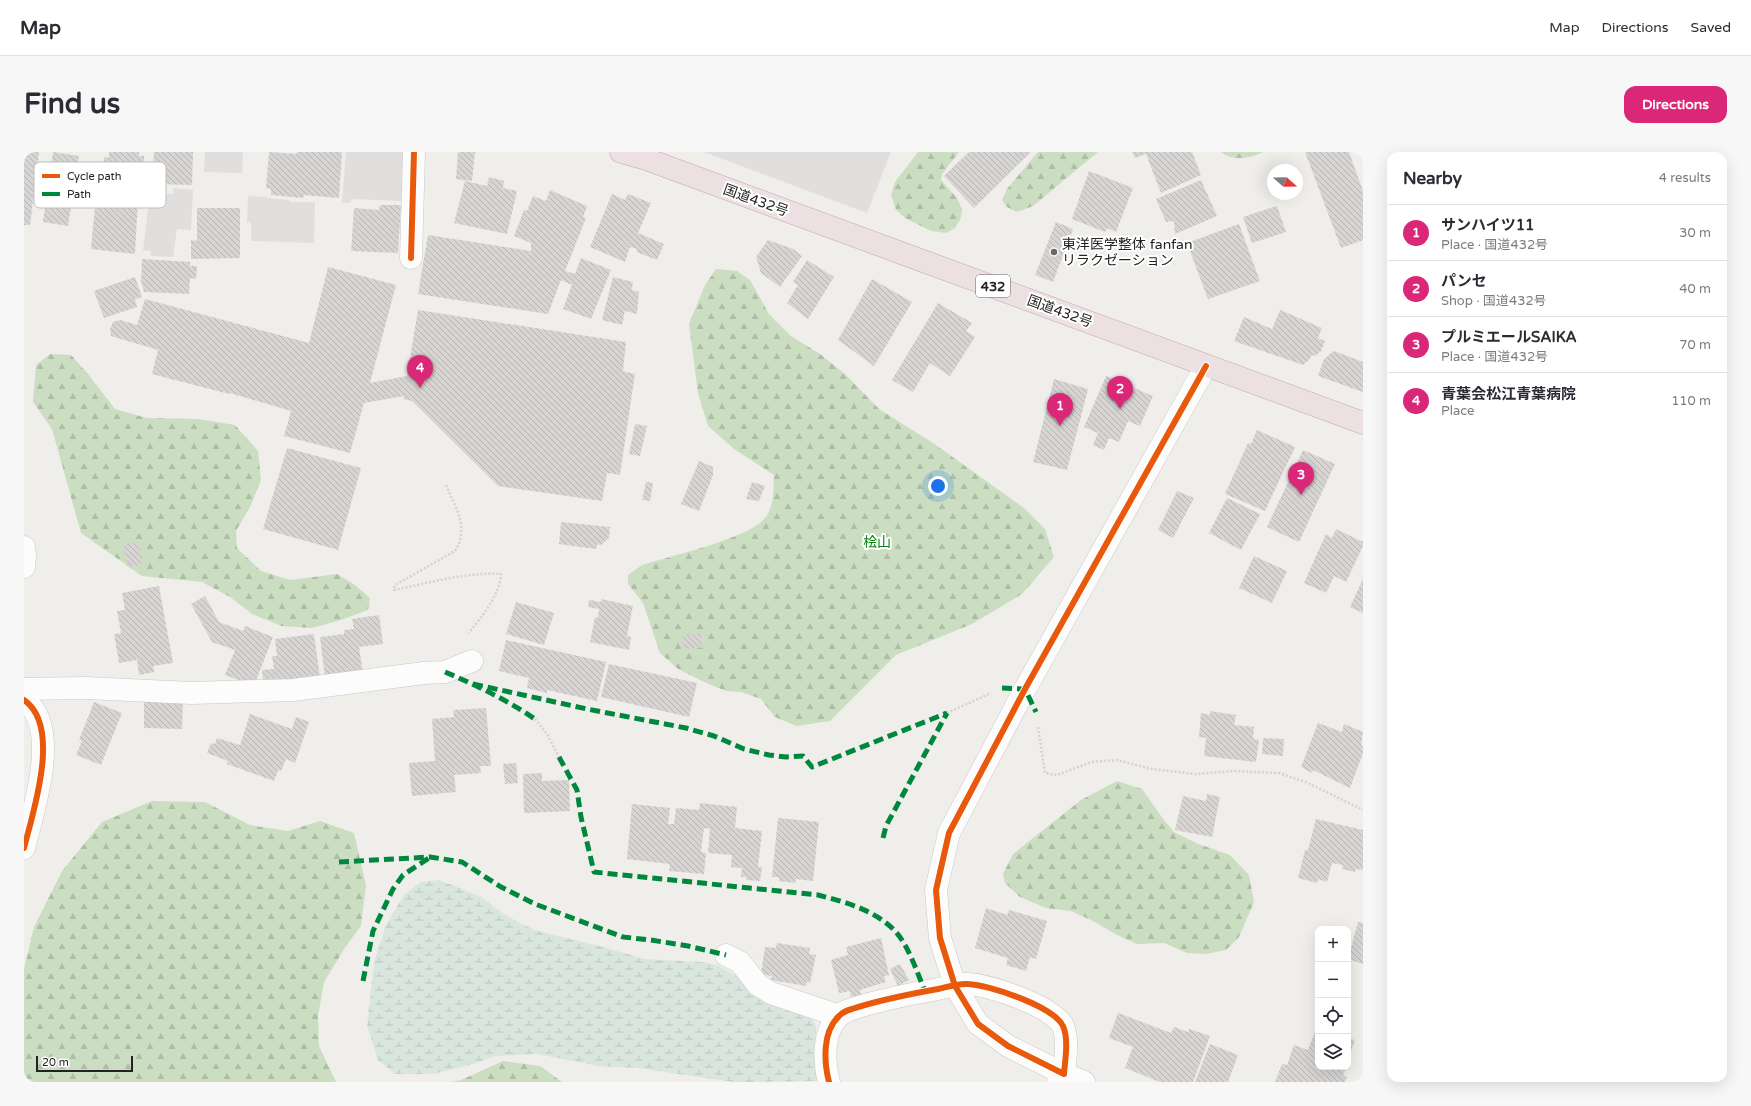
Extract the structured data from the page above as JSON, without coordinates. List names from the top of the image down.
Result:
{
  "streets": {
    "highway": ["国道432号", "432"]
  },
  "parks": ["桧山"],
  "places": ["東洋医学整体 fanfan リラクゼーション"],
  "legend": ["Cycle path", "Path"],
  "scale_bar": "20 m",
  "north": "right",
  "page": {
    "header": "Map",
    "nav": ["Map", "Directions", "Saved"],
    "buttons": "Directions",
    "title": "Find us",
    "heading": ["Nearby", "4 results"],
    "list": [
      {
        "mark": "1",
        "name": "サンハイツ11",
        "note": "Place · 国道432号",
        "value": "30 m"
      },
      {
        "mark": "2",
        "name": "パンセ",
        "note": "Shop · 国道432号",
        "value": "40 m"
      },
      {
        "mark": "3",
        "name": "プルミエールSAIKA",
        "note": "Place · 国道432号",
        "value": "70 m"
      },
      {
        "mark": "4",
        "name": "青葉会松江青葉病院",
        "note": "Place",
        "value": "110 m"
      }
    ],
    "pins": [
      "4",
      "2",
      "1",
      "3"
    ],
    "map_buttons": ["+", "−"],
    "scale": "20 m"
  }
}
